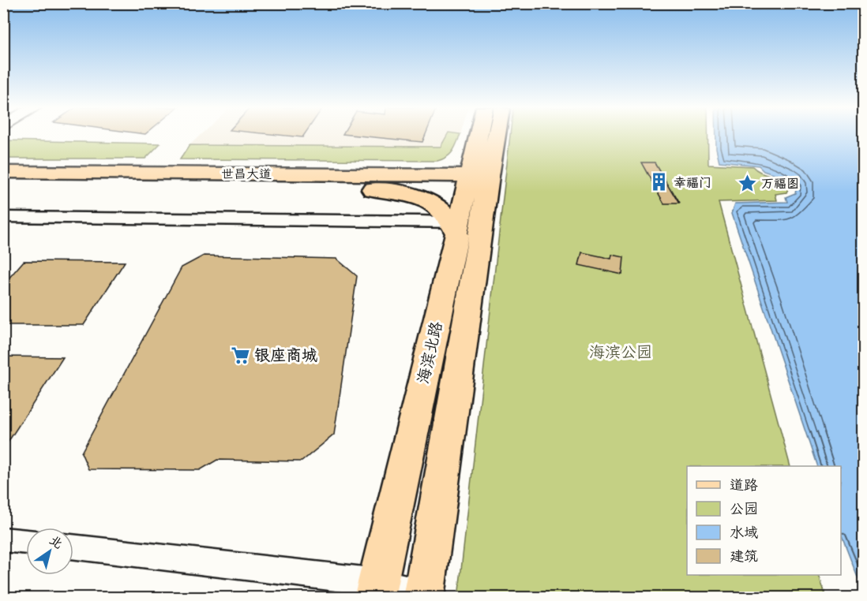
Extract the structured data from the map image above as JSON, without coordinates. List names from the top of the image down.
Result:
{
  "streets": {
    "main road": ["世昌大道", "海滨北路"]
  },
  "crossings": [
    ["世昌大道", "海滨北路"]
  ],
  "parks": ["海滨公园"],
  "places": {
    "building": ["幸福门"],
    "place": ["万福图"],
    "supermarket": ["银座商城"]
  },
  "legend": [
    "道路",
    "公园",
    "水域",
    "建筑"
  ],
  "north": "top right"
}
